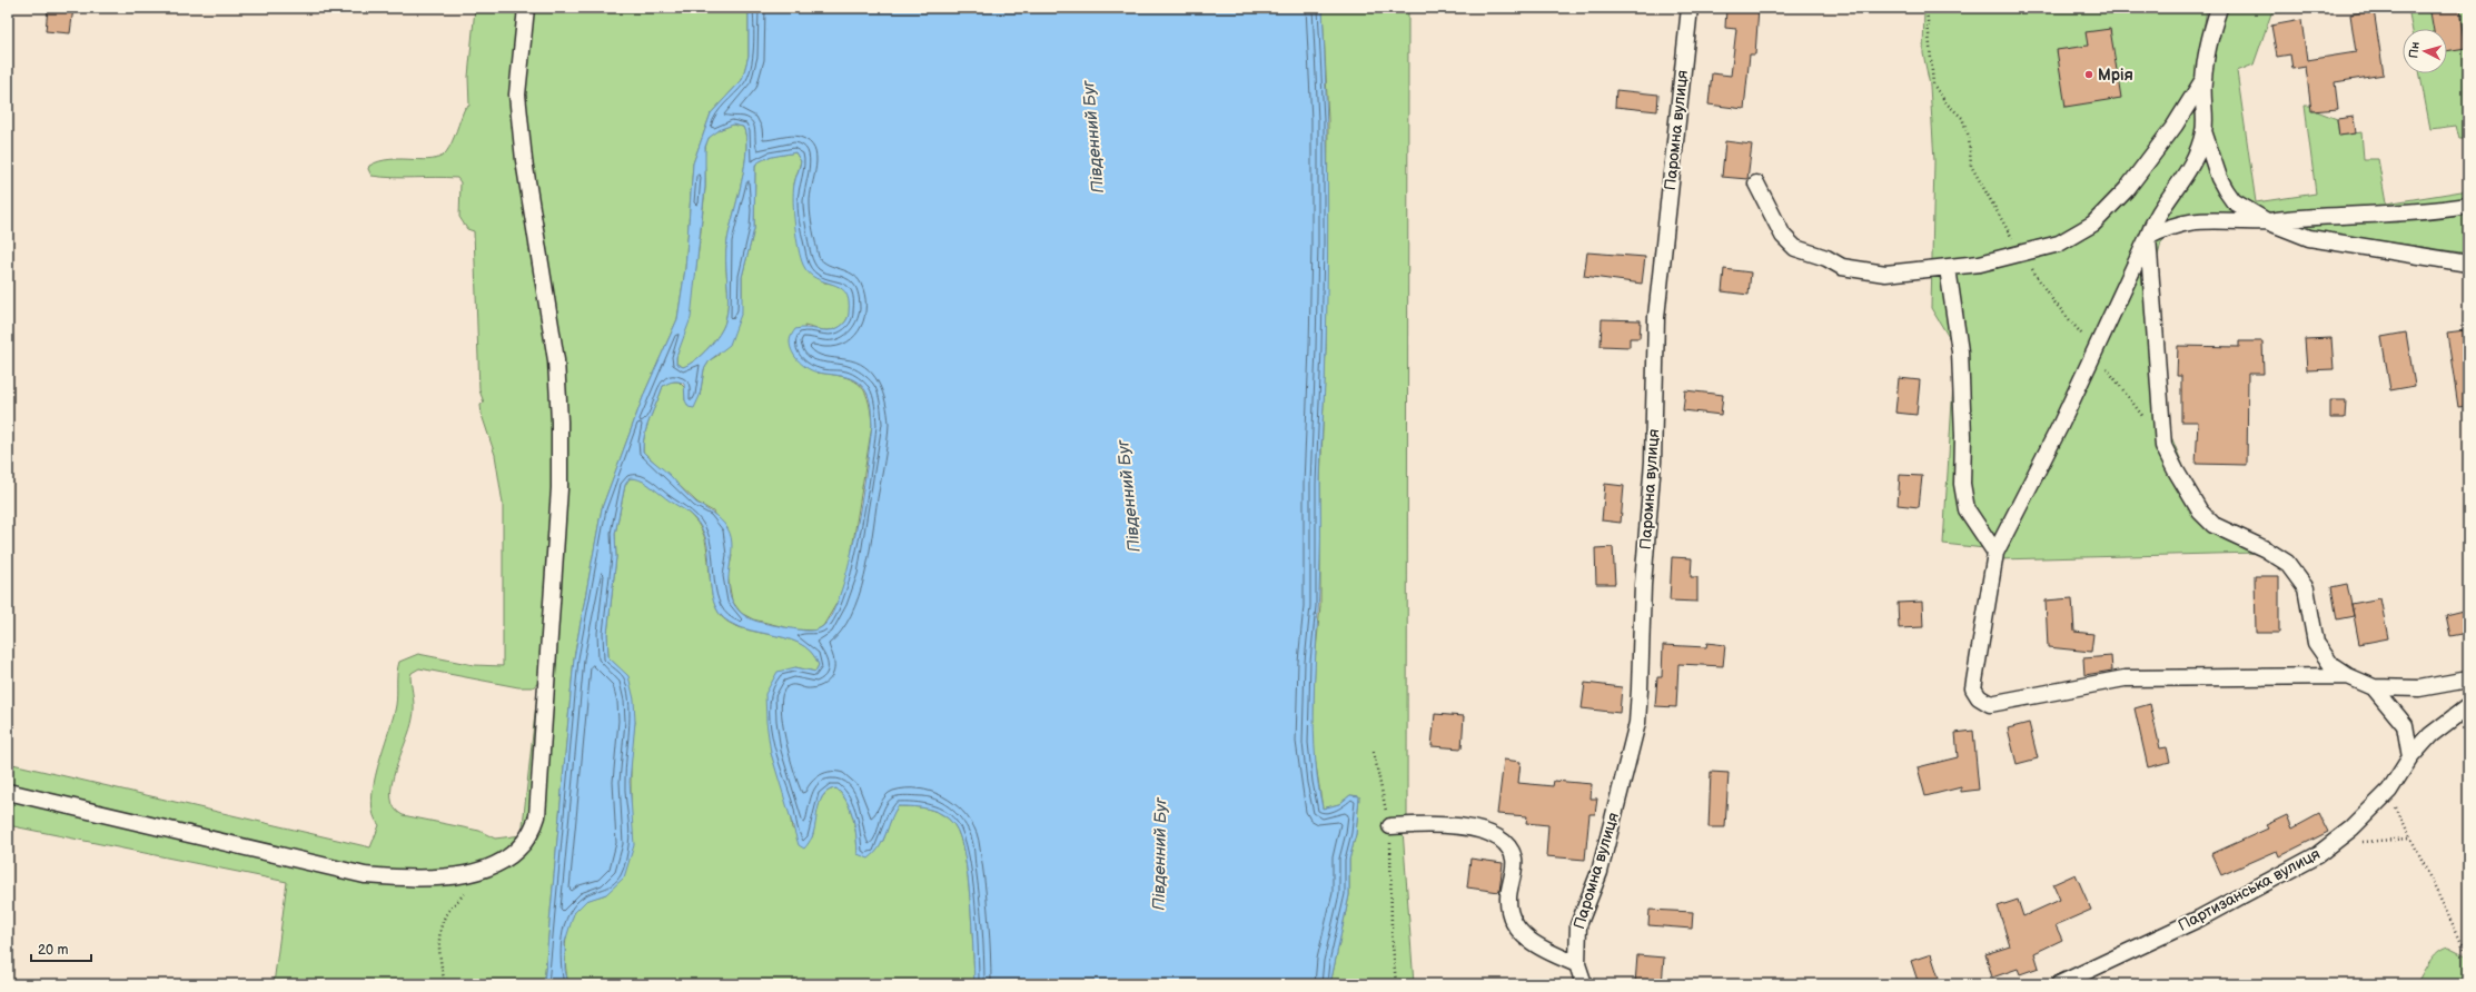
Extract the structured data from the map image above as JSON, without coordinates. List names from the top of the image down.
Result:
{
  "streets": {
    "street": ["Паромна вулиця", "Партизанська вулиця"]
  },
  "water": ["Південний Буг"],
  "places": ["Мрія"],
  "scale_bar": "20 m",
  "north": "left"
}
